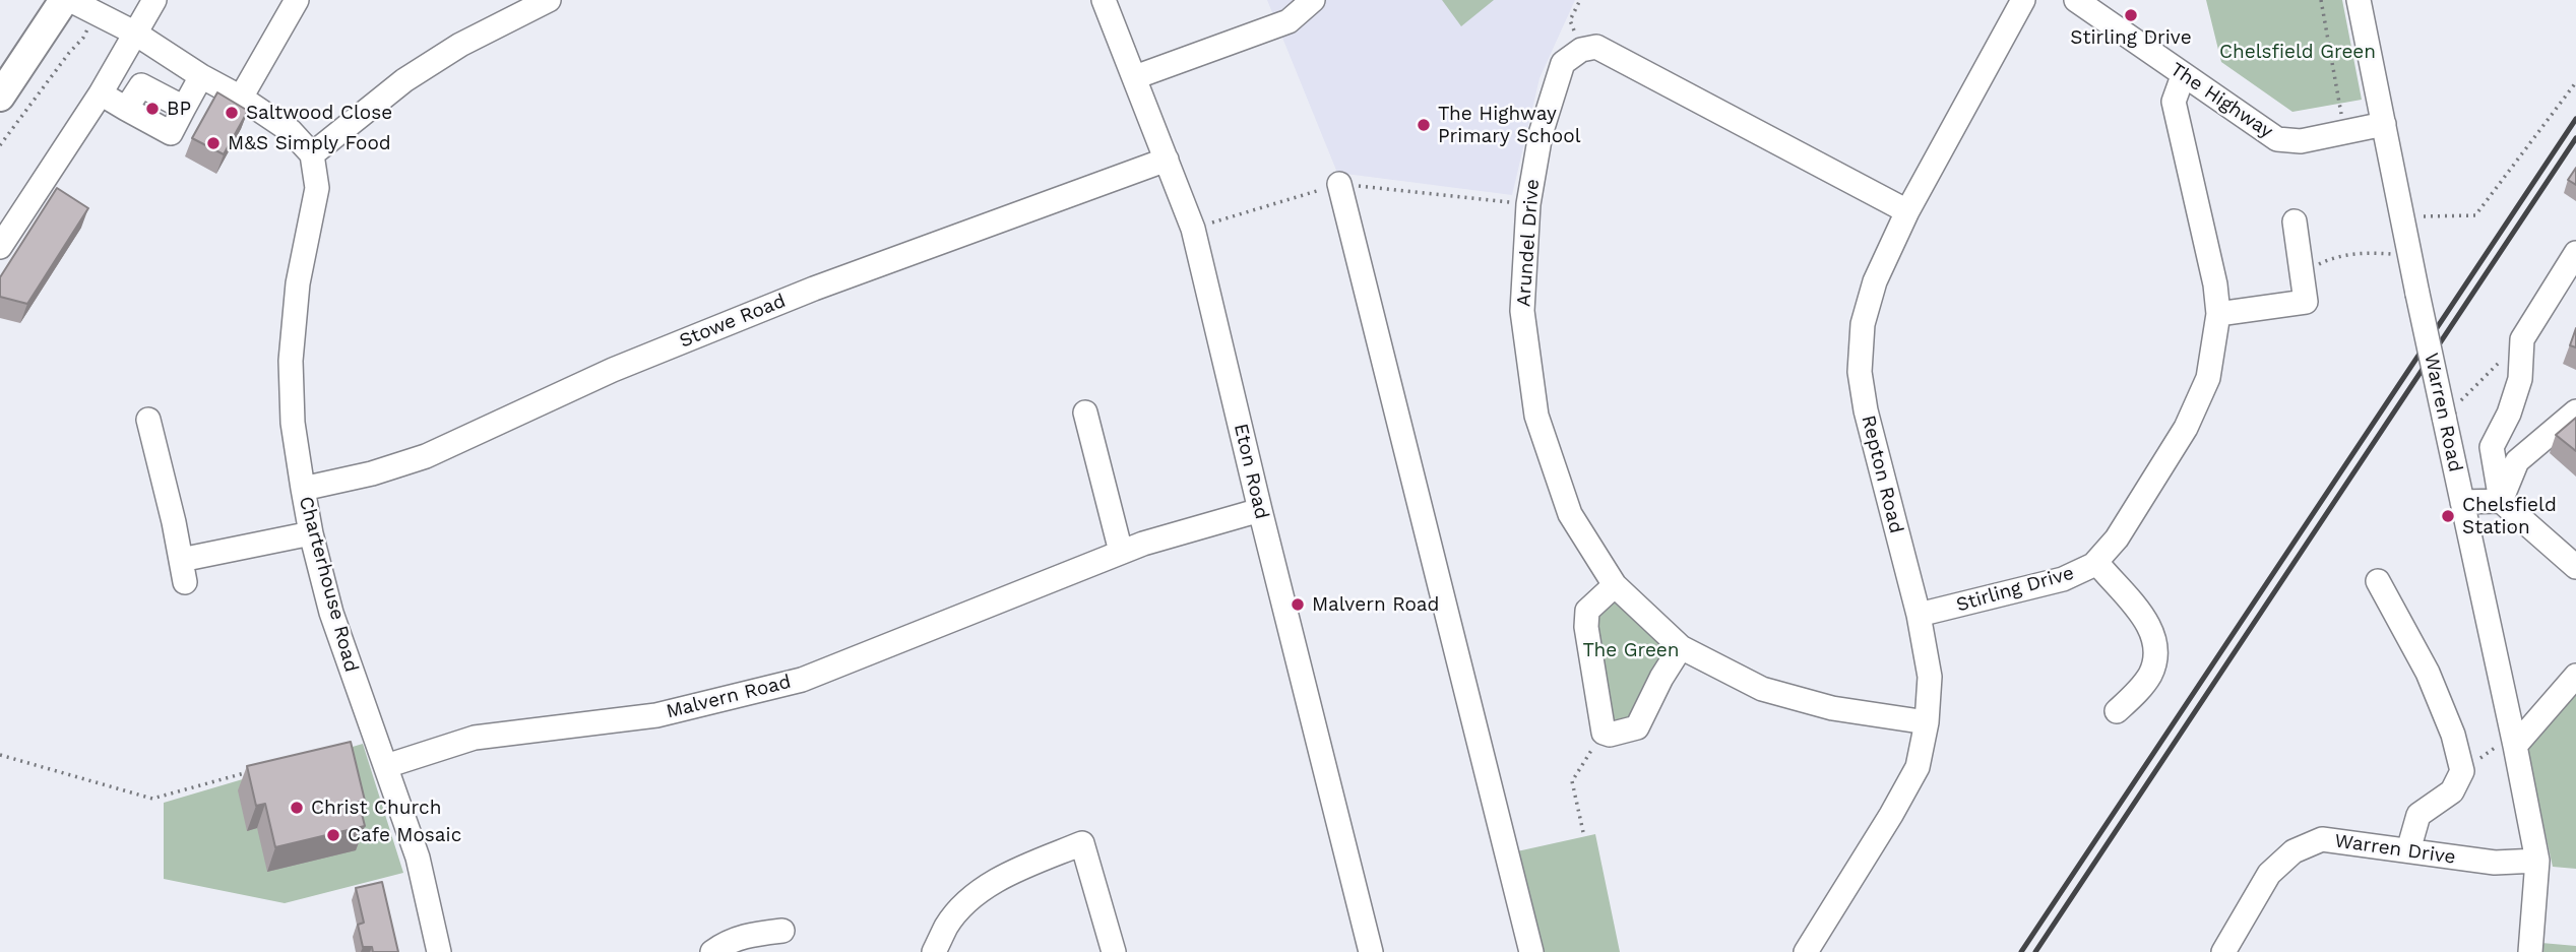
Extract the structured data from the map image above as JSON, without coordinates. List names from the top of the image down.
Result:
{
  "streets": {
    "street": [
      "The Highway",
      "Arundel Drive",
      "Stowe Road",
      "Warren Road",
      "Eton Road",
      "Repton Road",
      "Charterhouse Road",
      "Stirling Drive",
      "Malvern Road",
      "Warren Drive"
    ]
  },
  "crossings": [
    ["The Highway", "Warren Road"],
    ["The Highway", "Stirling Drive"],
    ["Arundel Drive", "Repton Road"],
    ["Stowe Road", "Eton Road"],
    ["Stowe Road", "Charterhouse Road"],
    ["Warren Road", "Warren Drive"],
    ["Eton Road", "Malvern Road"],
    ["Repton Road", "Stirling Drive"],
    ["Charterhouse Road", "Malvern Road"]
  ],
  "parks": ["Chelsfield Green", "The Green"],
  "places": [
    "Stirling Drive",
    "BP",
    "Saltwood Close",
    "The Highway Primary School",
    "M&S Simply Food",
    "Chelsfield Station",
    "Malvern Road",
    "Christ Church",
    "Cafe Mosaic"
  ]
}
